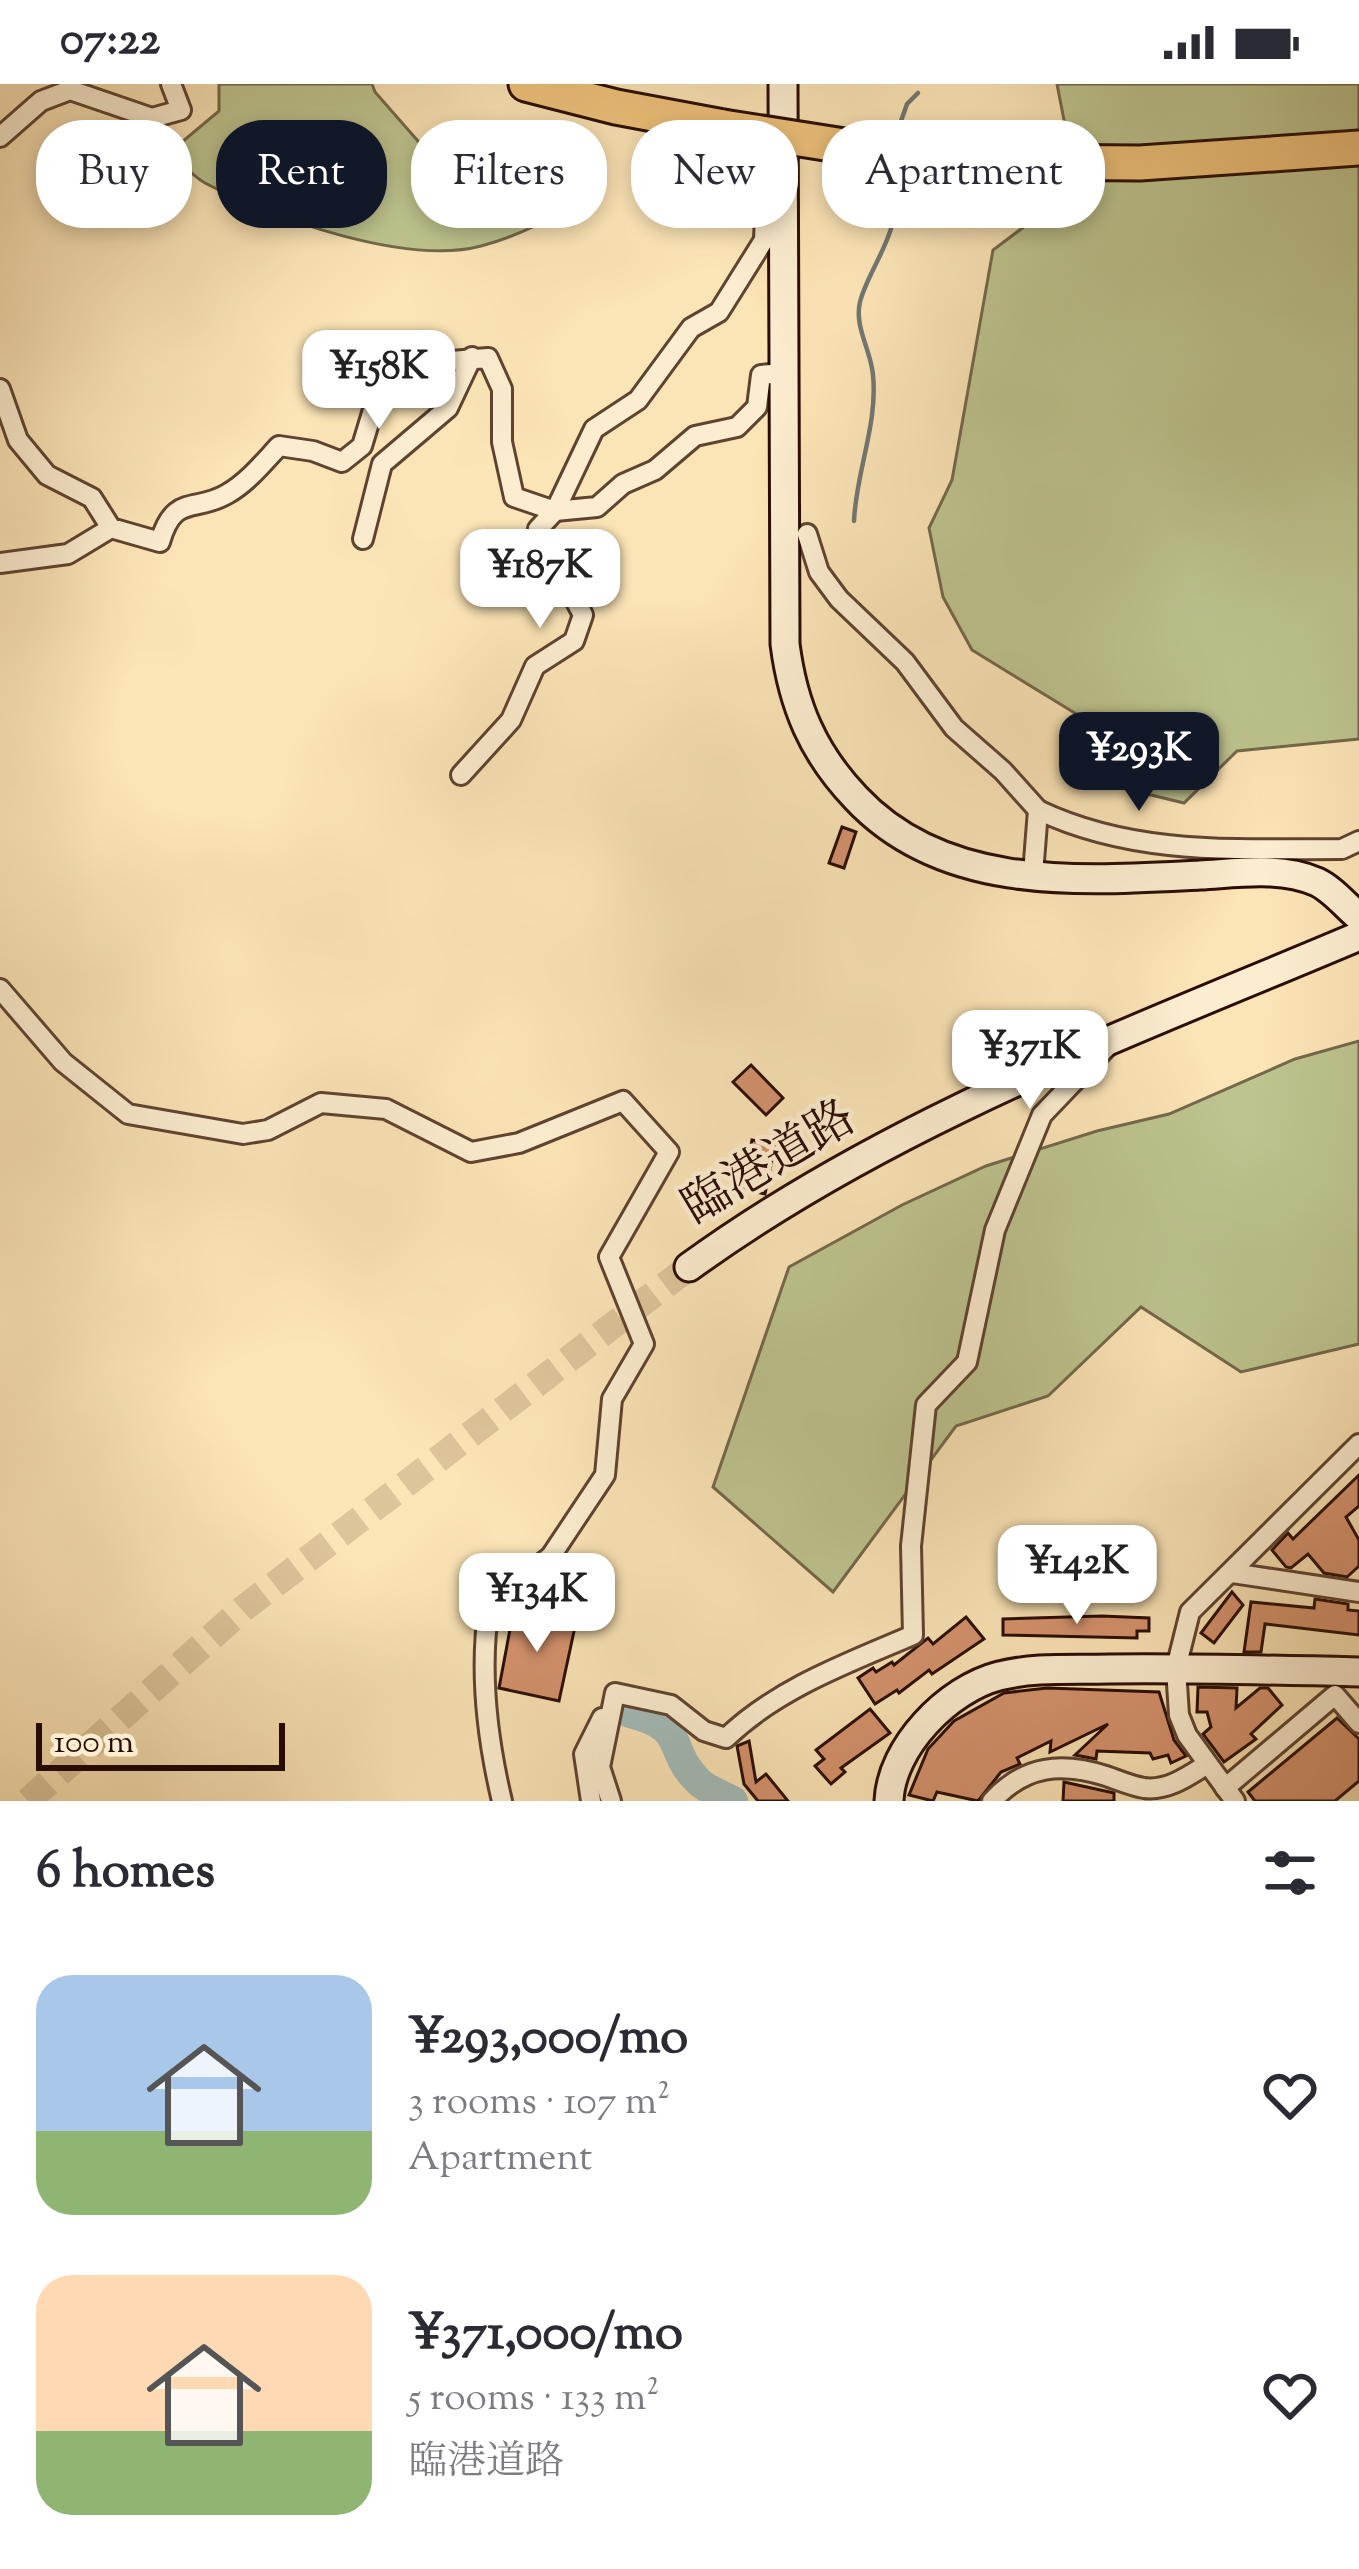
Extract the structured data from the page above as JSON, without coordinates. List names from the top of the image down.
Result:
{
  "streets": {
    "street": ["臨港道路"]
  },
  "scale_bar": "100 m",
  "page": {
    "status": "07:22",
    "chip": [
      "Buy",
      "Rent",
      "Filters",
      "New",
      "Apartment"
    ],
    "price": [
      "¥158K",
      "¥187K",
      "¥293K",
      "¥371K",
      "¥142K",
      "¥134K"
    ],
    "scale": "100 m",
    "heading": "6 homes",
    "list": [
      {
        "name": "¥293,000/mo",
        "note": "3 rooms · 107 m² · Apartment"
      },
      {
        "name": "¥371,000/mo",
        "note": "5 rooms · 133 m² · 臨港道路"
      }
    ]
  }
}
